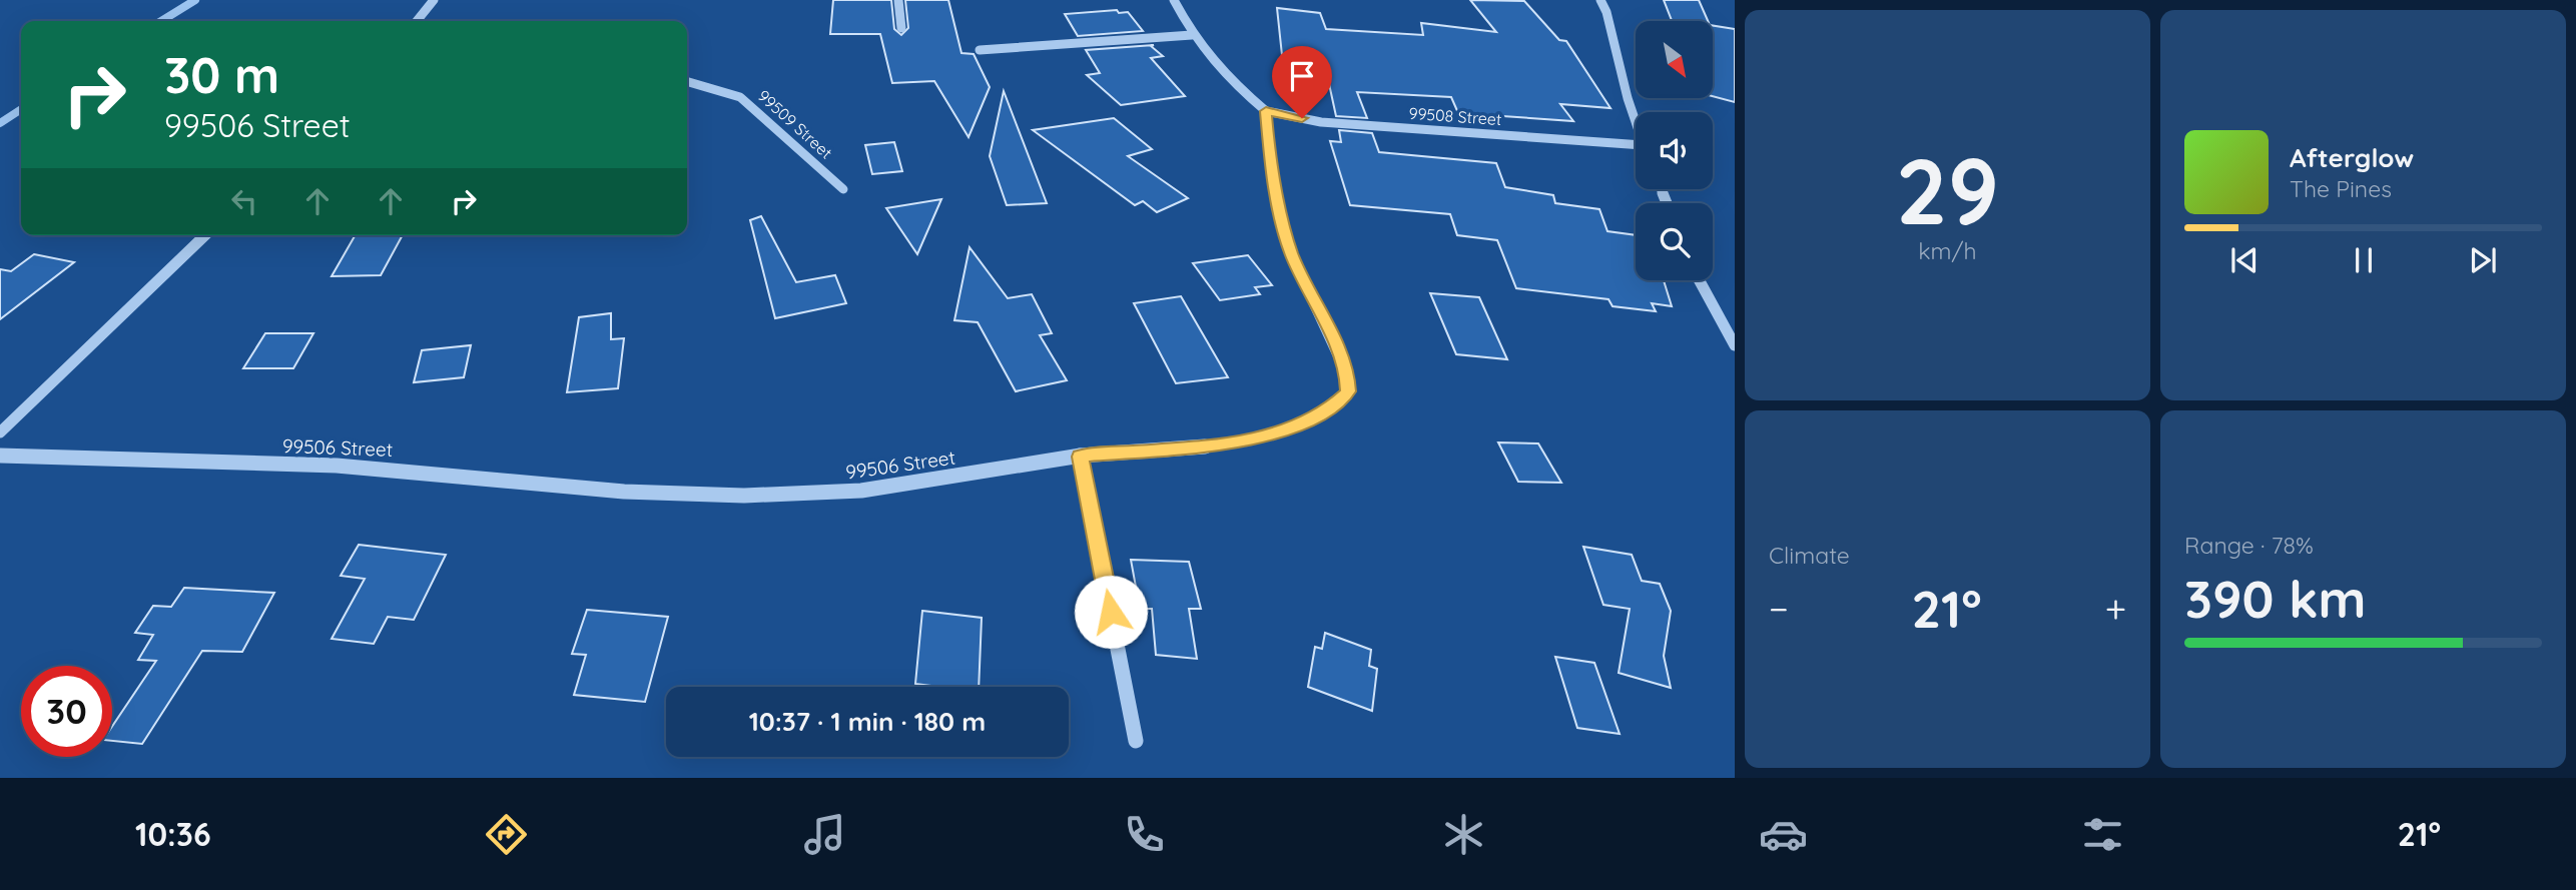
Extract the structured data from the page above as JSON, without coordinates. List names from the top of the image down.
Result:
{
  "streets": {
    "street": ["99508 Street", "99509 Street", "99506 Street"]
  },
  "crossings": [
    ["99508 Street", "99506 Street"]
  ],
  "north": "bottom right",
  "page": {
    "tile": [
      ["29", "km/h"],
      "Climate",
      ["Range · 78%", "390 km"]
    ],
    "turn": ["30 m", "99506 Street"],
    "song": ["Afterglow", "The Pines"],
    "heat": ["−", "21°", "+"],
    "limit": "30",
    "trip": "10:37 · 1 min · 180 m",
    "tabs": ["10:36", "21°"]
  }
}
